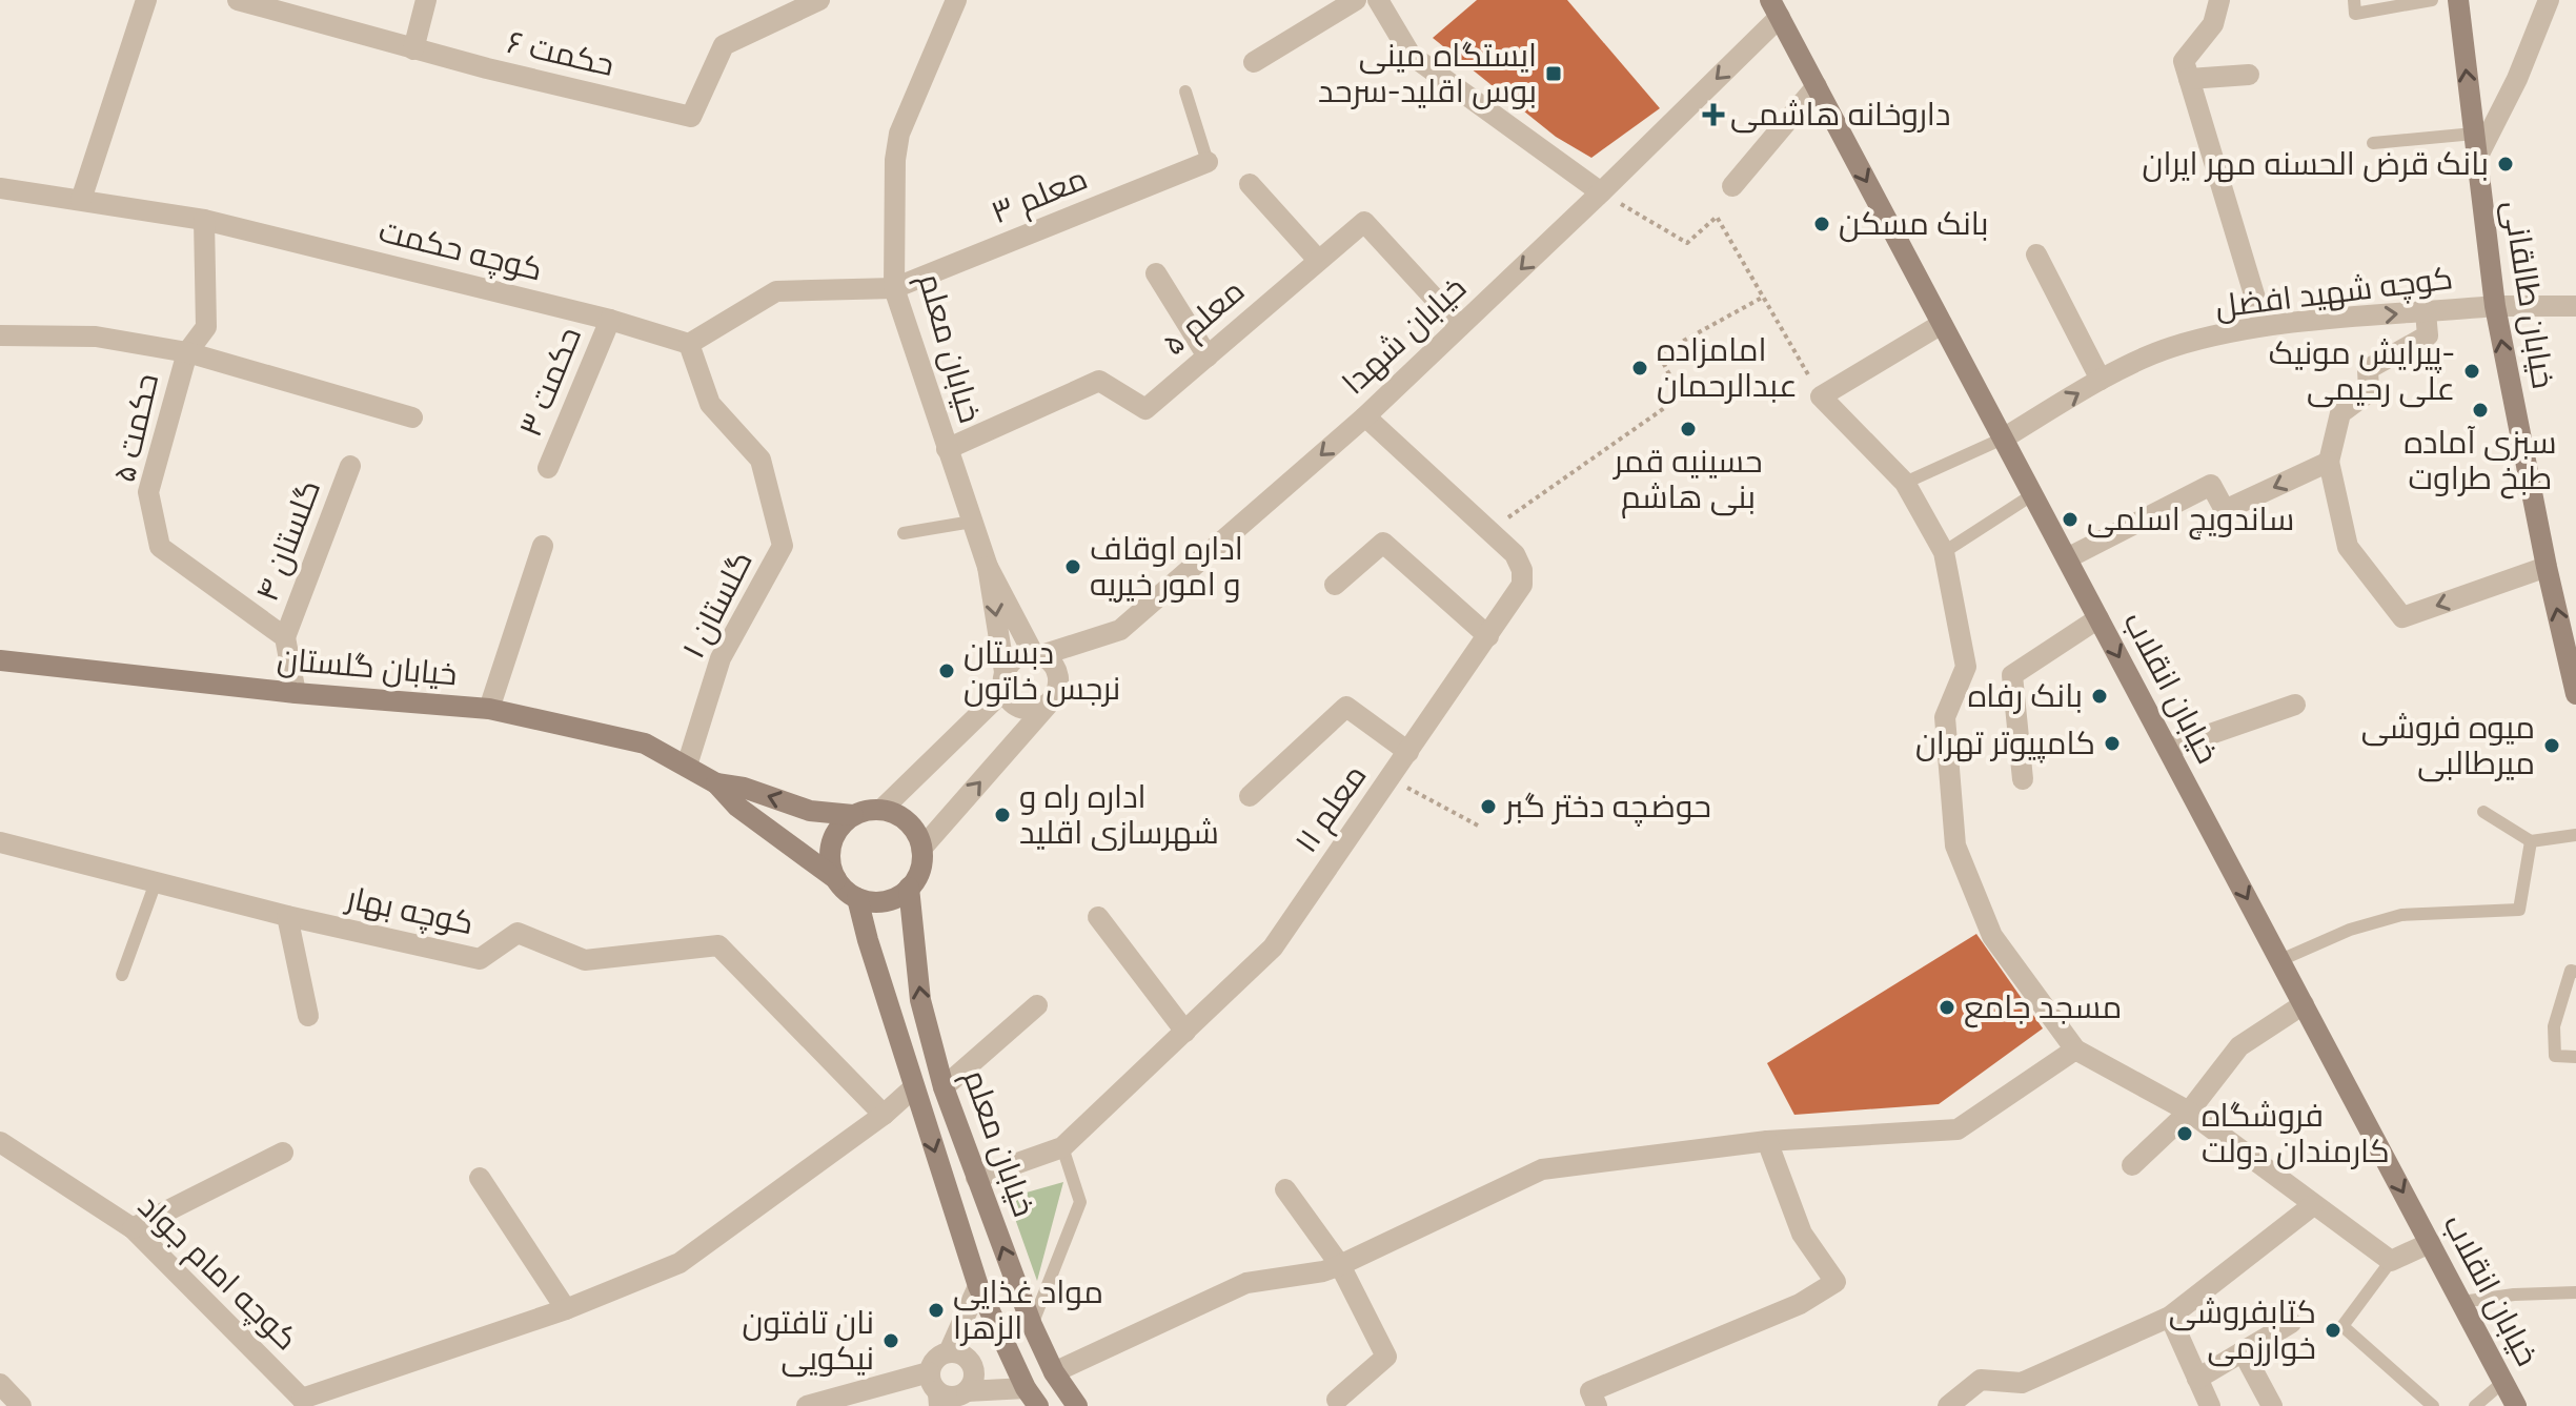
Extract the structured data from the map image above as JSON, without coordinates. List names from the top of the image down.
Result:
{
  "streets": {
    "main road": [
      "خیابان طالقانی",
      "خیابان معلم",
      "خیابان گلستان",
      "خیابان انقلاب"
    ],
    "street": [
      "حکمت ۶",
      "معلم ۳",
      "کوچه حکمت",
      "کوچه شهید افضل",
      "معلم ۵",
      "خیابان شهدا",
      "حکمت ۳",
      "حکمت ۵",
      "گلستان ۴",
      "گلستان ۱",
      "معلم ۱۱",
      "کوچه بهار",
      "کوچه امام جواد"
    ]
  },
  "crossings": [
    ["معلم ۳", "خیابان معلم"],
    ["کوچه حکمت", "حکمت ۳"],
    ["کوچه حکمت", "حکمت ۵"],
    ["کوچه حکمت", "گلستان ۱"],
    ["کوچه شهید افضل", "خیابان طالقانی"],
    ["کوچه شهید افضل", "خیابان انقلاب"],
    ["معلم ۵", "خیابان شهدا"],
    ["معلم ۵", "خیابان معلم"],
    ["خیابان شهدا", "خیابان معلم"],
    ["خیابان شهدا", "خیابان انقلاب"],
    ["خیابان شهدا", "معلم ۱۱"],
    ["خیابان معلم", "معلم ۱۱"],
    ["حکمت ۵", "گلستان ۴"],
    ["گلستان ۱", "خیابان گلستان"]
  ],
  "one_way": ["خیابان طالقانی", "خیابان شهدا", "خیابان انقلاب"],
  "places": {
    "transit": ["ایستگاه مینی بوس اقلید-سرحد"],
    "health": ["داروخانه هاشمی"],
    "other": [
      "بانک قرض الحسنه مهر ایران",
      "بانک مسکن",
      "امامزاده عبدالرحمان",
      "پیرایش مونیک- علی رحیمی",
      "سبزی آماده طبخ طراوت",
      "حسینیه قمر بنی هاشم",
      "ساندویچ اسلمی",
      "اداره اوقاف و امور خیریه",
      "دبستان نرجس خاتون",
      "بانک رفاه",
      "کامپیوتر تهران",
      "میوه فروشی میرطالبی",
      "حوضچه دختر گبر",
      "اداره راه و شهرسازی اقلید",
      "مسجد جامع",
      "فروشگاه کارمندان دولت",
      "مواد غذایی الزهرا",
      "کتابفروشی خوارزمی",
      "نان تافتون نیکویی"
    ]
  }
}
